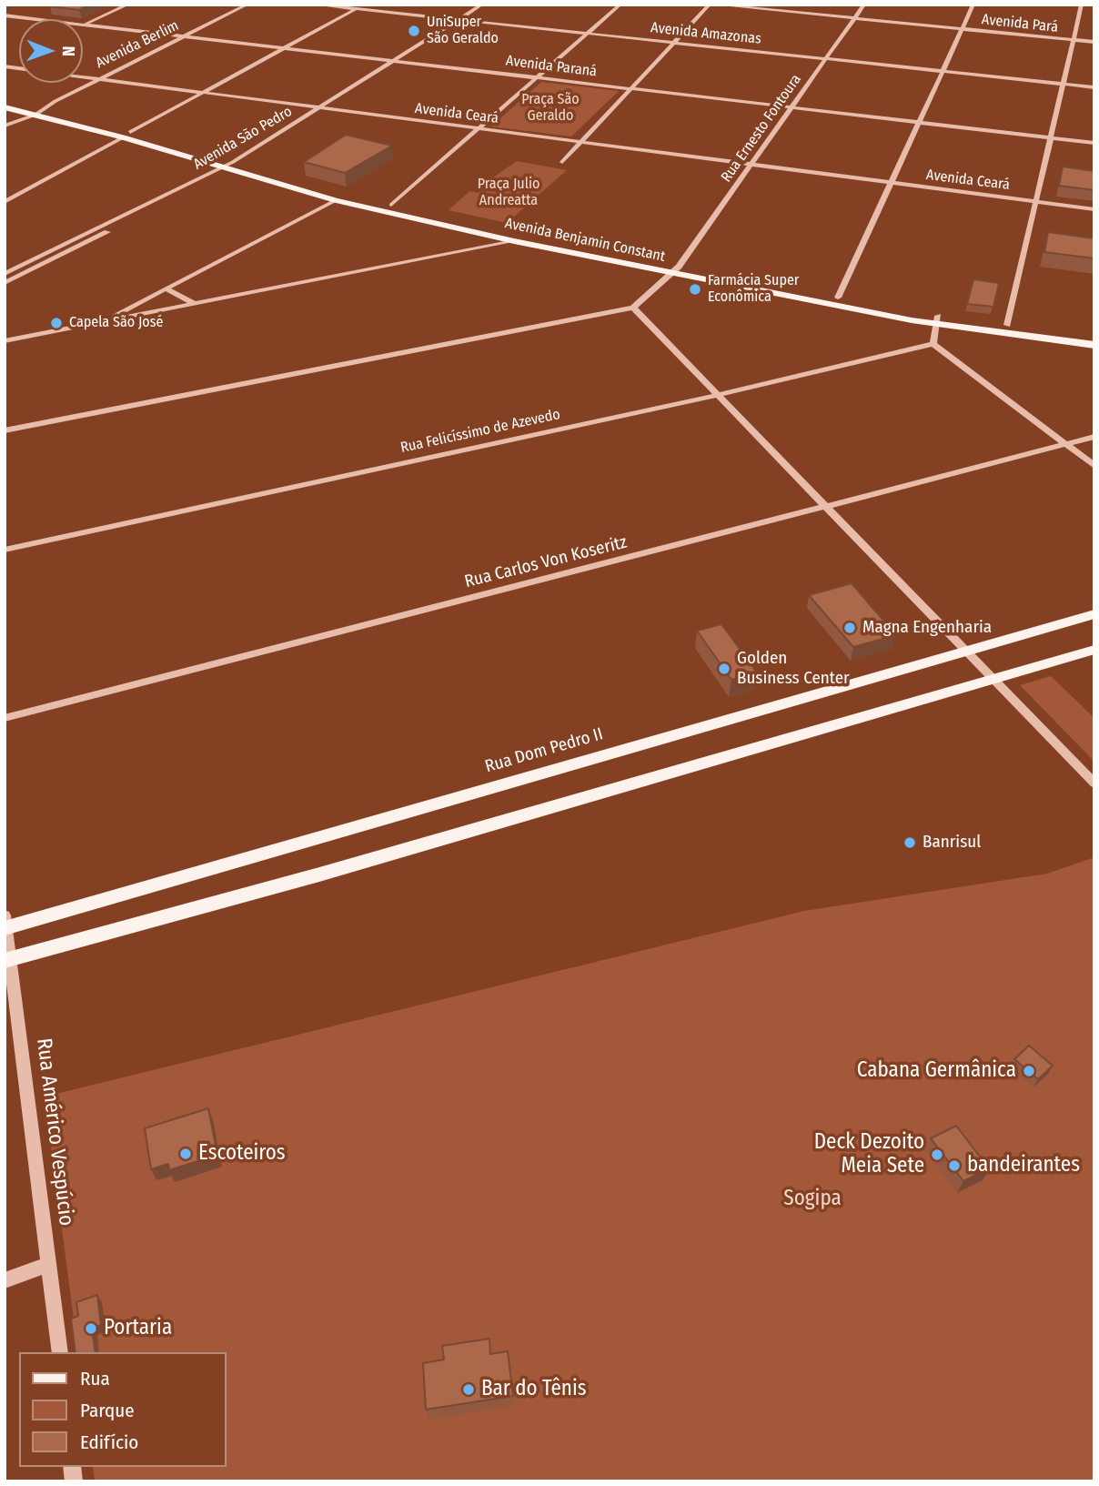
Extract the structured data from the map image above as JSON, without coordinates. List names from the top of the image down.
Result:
{
  "streets": {
    "main road": ["Avenida Benjamin Constant", "Rua Dom Pedro II"],
    "street": [
      "Avenida Pará",
      "Avenida Amazonas",
      "Avenida Berlim",
      "Avenida Paraná",
      "Avenida Ceará",
      "Rua Ernesto Fontoura",
      "Avenida São Pedro",
      "Rua Felicíssimo de Azevedo",
      "Rua Carlos Von Koseritz",
      "Rua Américo Vespúcio"
    ]
  },
  "crossings": [
    ["Avenida Pará", "Rua Ernesto Fontoura"],
    ["Avenida Amazonas", "Rua Ernesto Fontoura"],
    ["Avenida Amazonas", "Avenida São Pedro"],
    ["Avenida Berlim", "Avenida Paraná"],
    ["Avenida Berlim", "Avenida Ceará"],
    ["Avenida Berlim", "Avenida Benjamin Constant"],
    ["Avenida Paraná", "Rua Ernesto Fontoura"],
    ["Avenida Paraná", "Avenida São Pedro"],
    ["Avenida Ceará", "Rua Ernesto Fontoura"],
    ["Avenida Ceará", "Avenida São Pedro"],
    ["Rua Ernesto Fontoura", "Avenida Benjamin Constant"],
    ["Avenida São Pedro", "Avenida Benjamin Constant"],
    ["Rua Dom Pedro II", "Rua Américo Vespúcio"]
  ],
  "parks": ["Praça São Geraldo", "Praça Julio Andreatta", "Sogipa"],
  "places": [
    "UniSuper São Geraldo",
    "Farmácia Super Econômica",
    "Capela São José",
    "Magna Engenharia",
    "Golden Business Center",
    "Banrisul",
    "Cabana Germânica",
    "Escoteiros",
    "Deck Dezoito Meia Sete",
    "bandeirantes",
    "Portaria",
    "Bar do Tênis"
  ],
  "legend": ["Rua", "Parque", "Edifício"],
  "north": "right"
}
